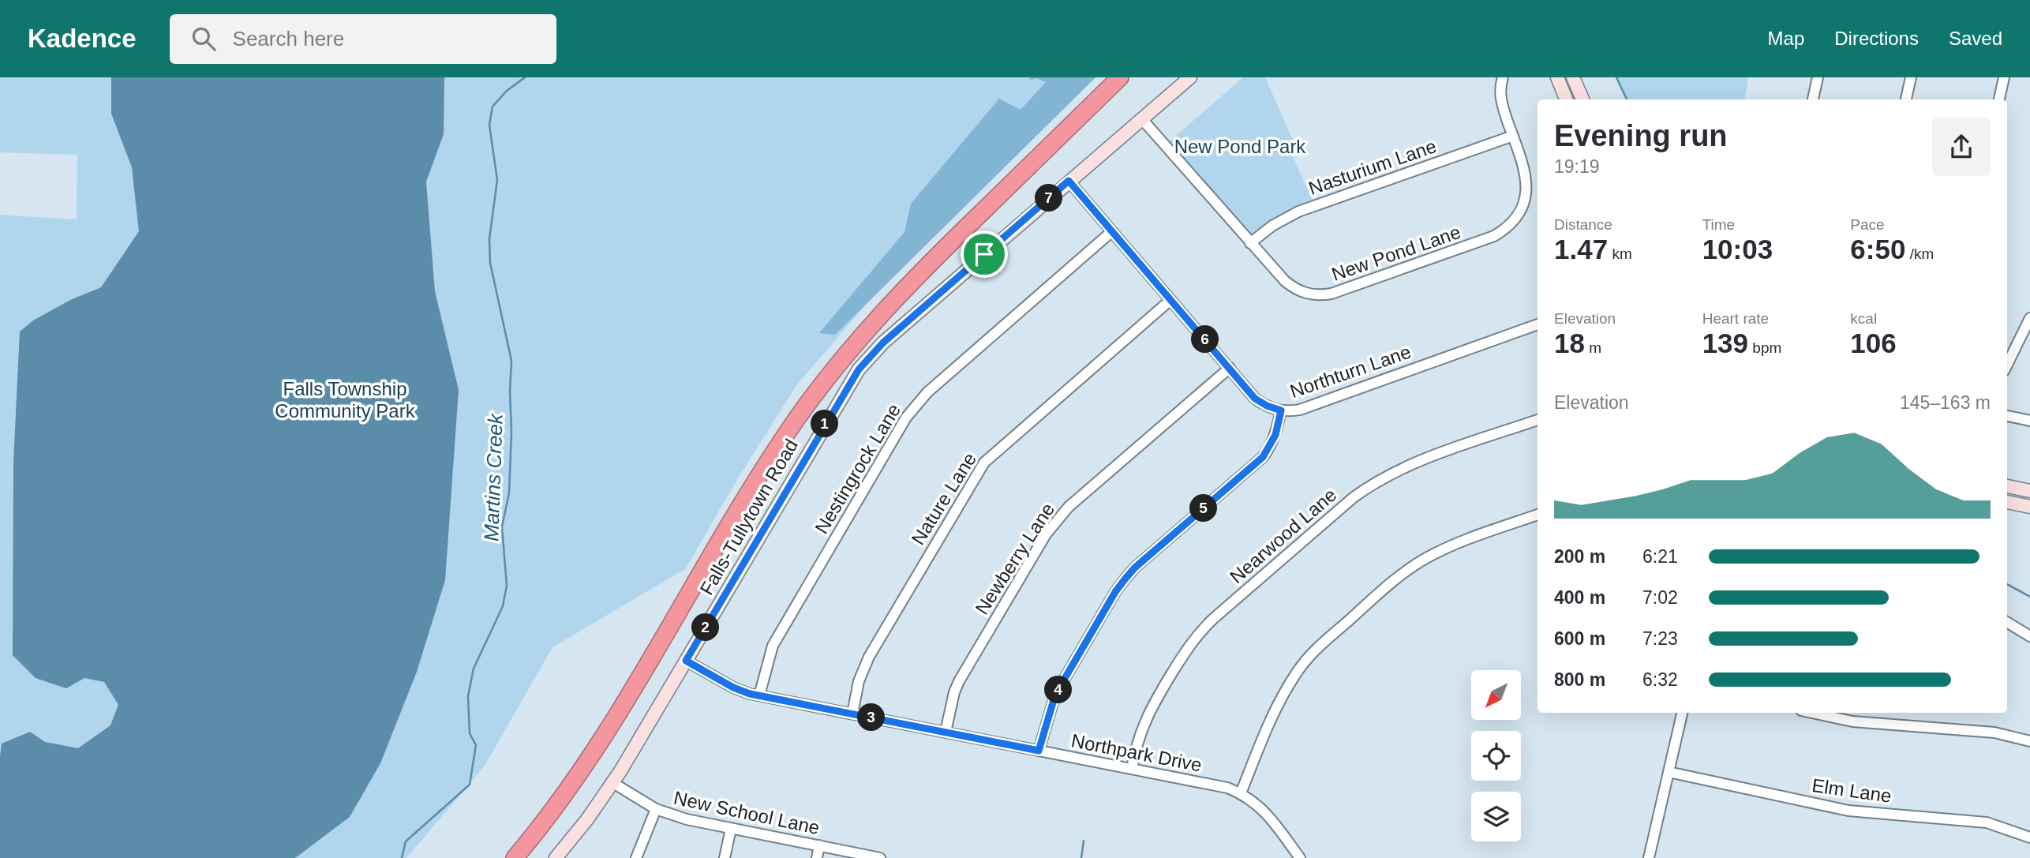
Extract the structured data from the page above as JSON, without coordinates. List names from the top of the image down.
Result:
{
  "streets": {
    "street": [
      "Nasturium Lane",
      "New Pond Lane",
      "Northturn Lane",
      "Nestingrock Lane",
      "Nature Lane",
      "Falls-Tullytown Road",
      "Nearwood Lane",
      "Newberry Lane",
      "Northpark Drive",
      "Elm Lane",
      "New School Lane"
    ]
  },
  "crossings": [
    ["Nasturium Lane", "New Pond Lane"],
    ["New Pond Lane", "Falls-Tullytown Road"],
    ["Northturn Lane", "Nestingrock Lane"],
    ["Northturn Lane", "Nature Lane"],
    ["Northturn Lane", "Falls-Tullytown Road"],
    ["Northturn Lane", "Newberry Lane"],
    ["Nestingrock Lane", "Northpark Drive"],
    ["Nature Lane", "Northpark Drive"],
    ["Falls-Tullytown Road", "Northpark Drive"],
    ["Falls-Tullytown Road", "New School Lane"],
    ["Nearwood Lane", "Northpark Drive"],
    ["Newberry Lane", "Northpark Drive"]
  ],
  "water": ["Martins Creek"],
  "parks": ["New Pond Park", "Falls Township Community Park"],
  "north": "bottom left",
  "page": {
    "header": "Kadence",
    "search": "Search here",
    "nav": ["Map", "Directions", "Saved"],
    "heading": ["Evening run", "19:19"],
    "pins": [
      "7",
      "6",
      "1",
      "5",
      "2",
      "4",
      "3"
    ],
    "stats": [
      ["Distance", "1.47 km"],
      ["Time", "10:03"],
      ["Pace", "6:50 /km"],
      ["Elevation", "18 m"],
      ["Heart rate", "139 bpm"],
      ["kcal", "106"]
    ],
    "chart": ["Elevation", "145–163 m"],
    "list": [
      {
        "name": "200 m",
        "note": "6:21"
      },
      {
        "name": "400 m",
        "note": "7:02"
      },
      {
        "name": "600 m",
        "note": "7:23"
      },
      {
        "name": "800 m",
        "note": "6:32"
      }
    ]
  }
}
